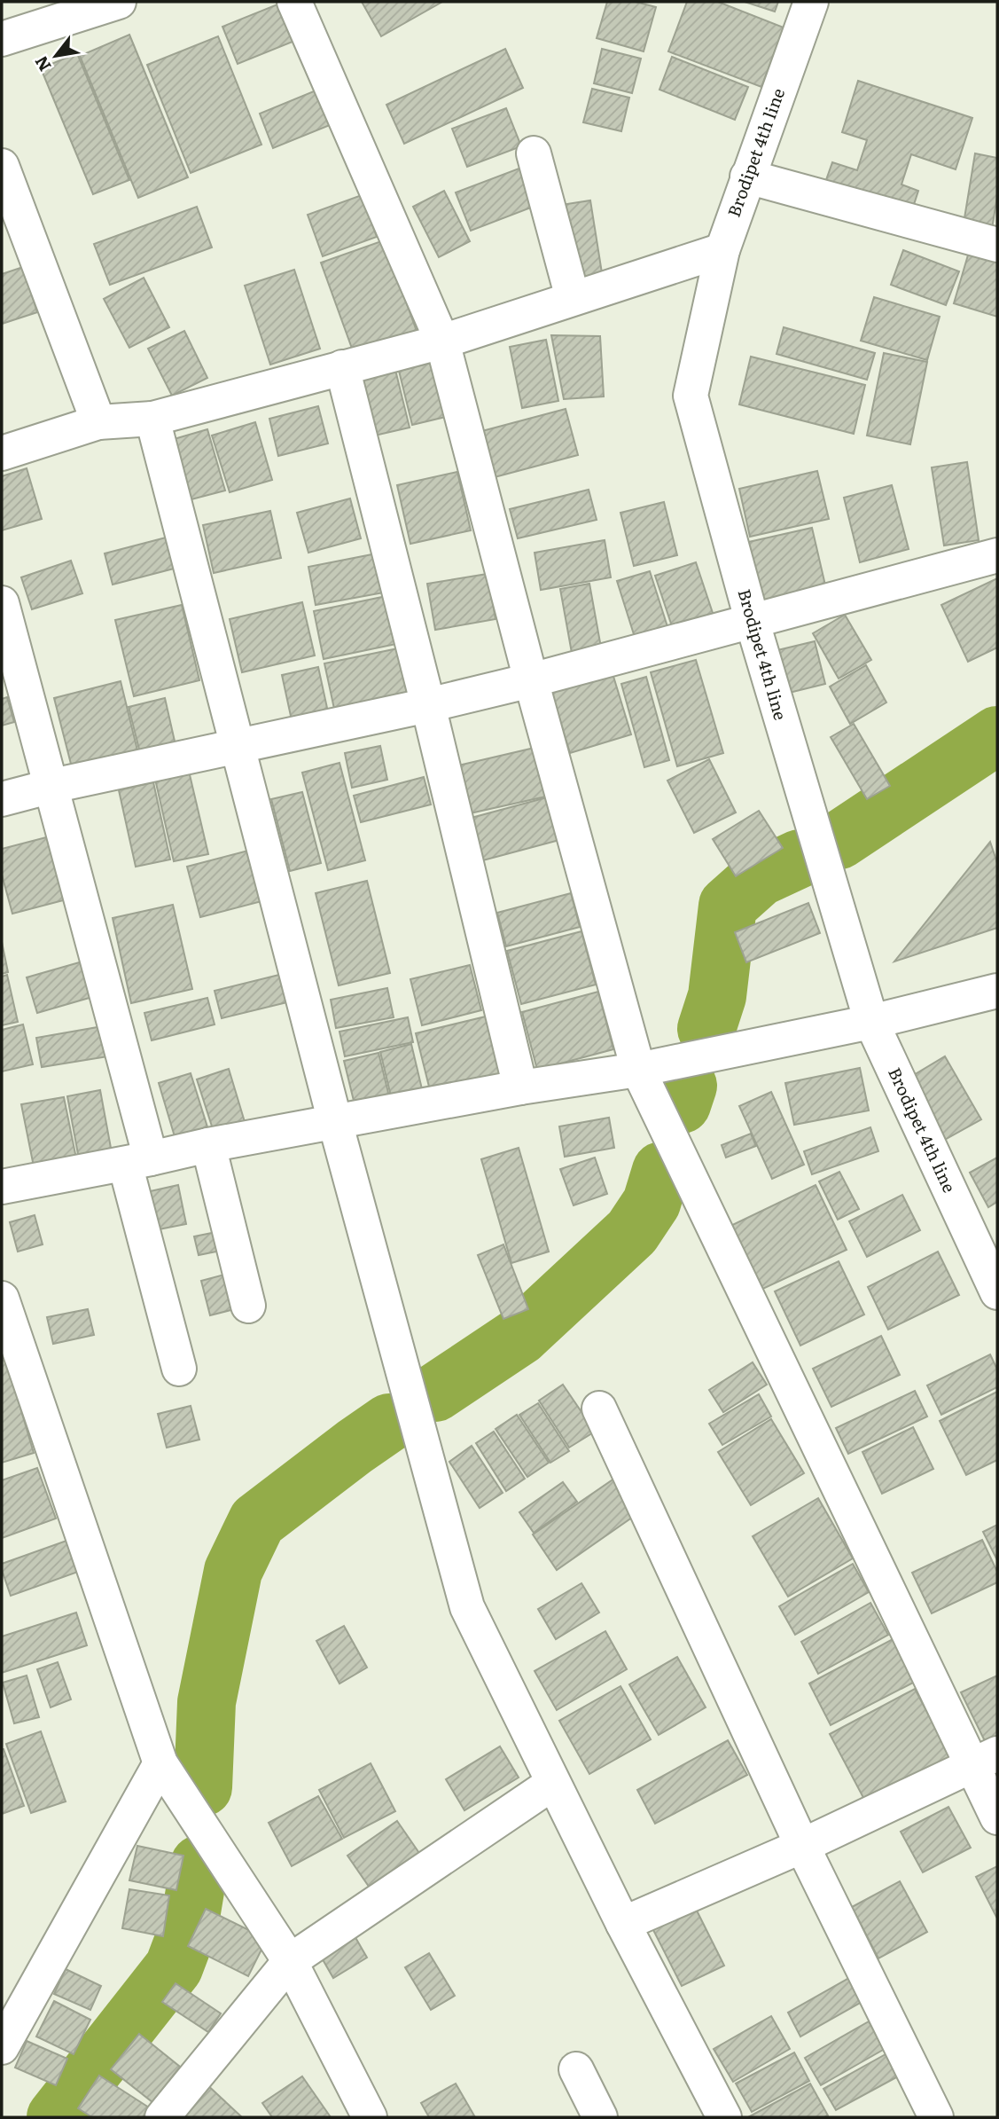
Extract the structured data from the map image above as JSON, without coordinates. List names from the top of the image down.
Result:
{
  "streets": {
    "street": ["Brodipet 4th line"]
  },
  "north": "bottom left"
}
